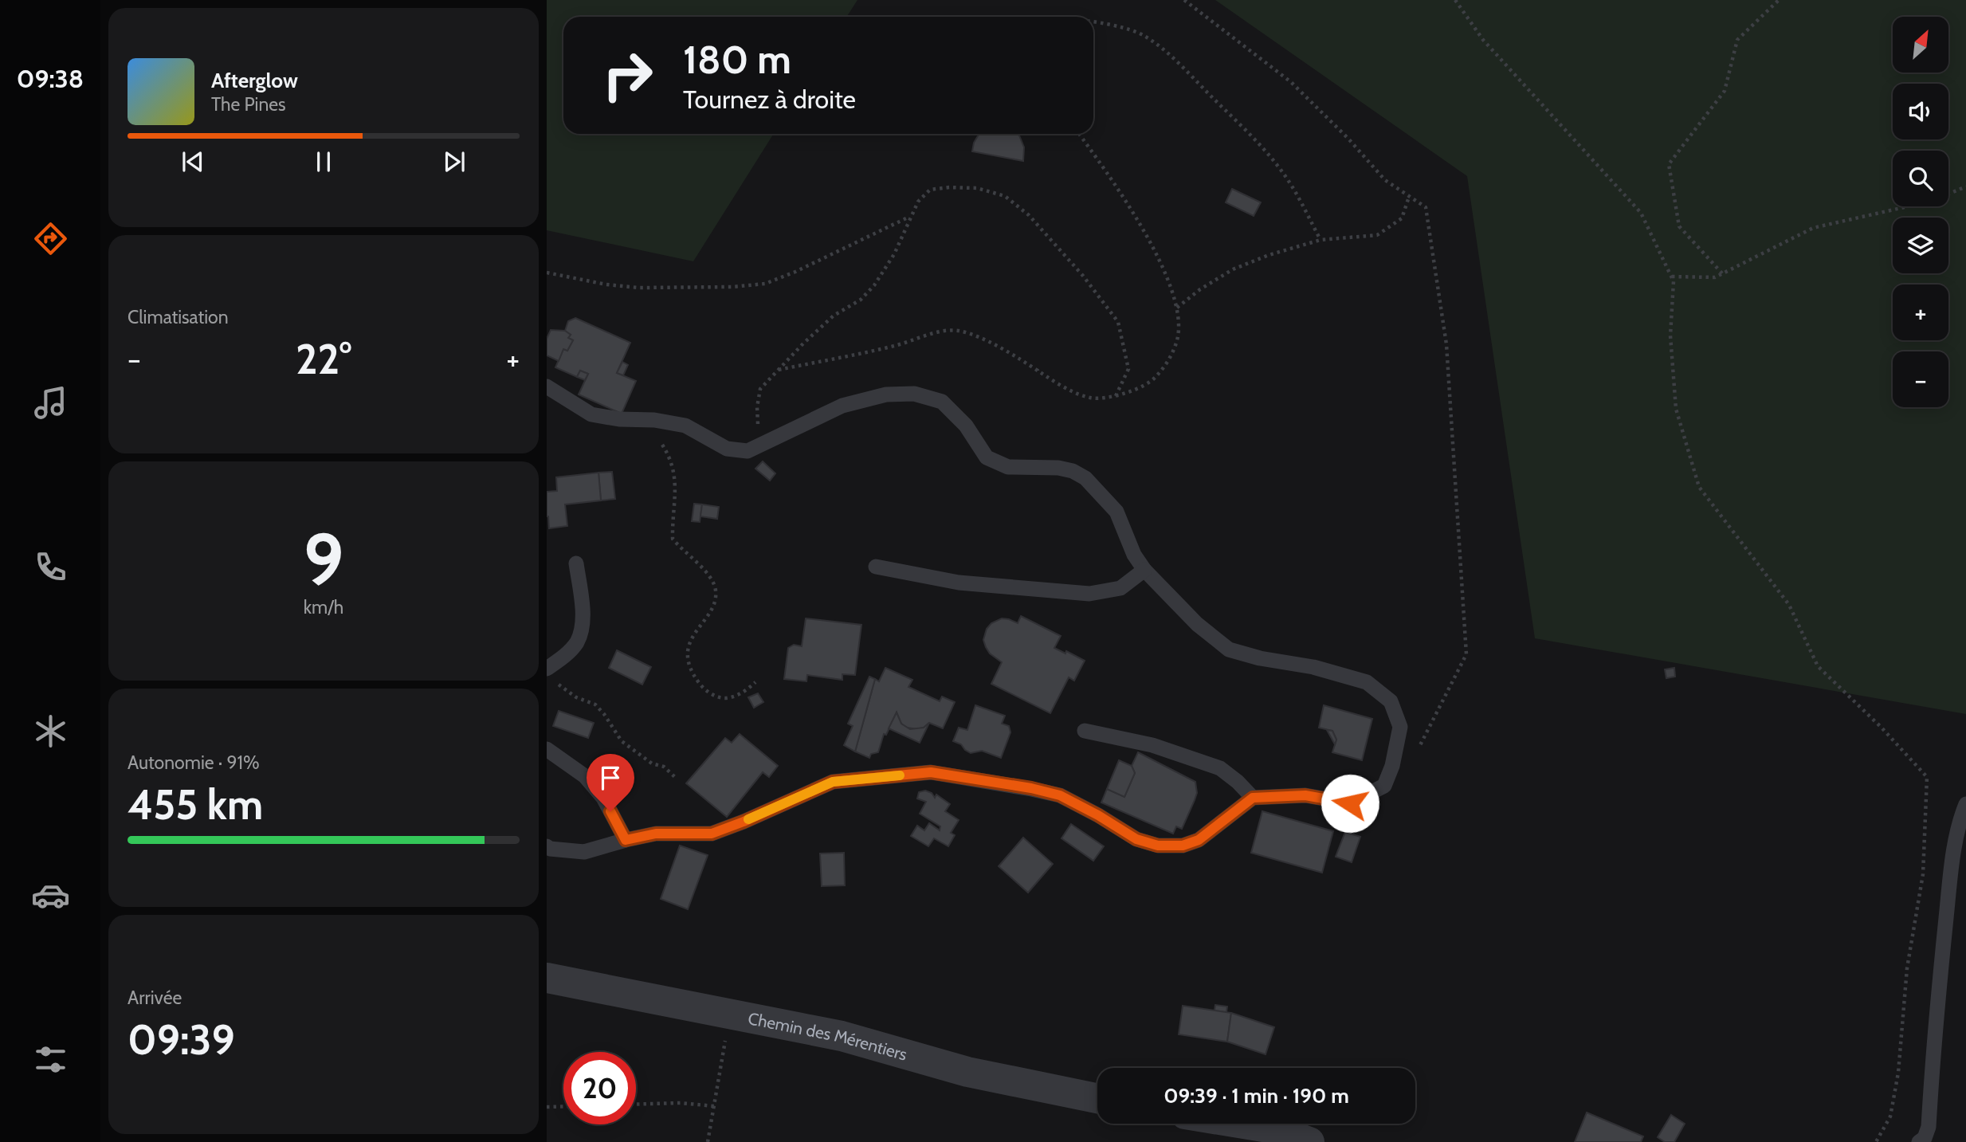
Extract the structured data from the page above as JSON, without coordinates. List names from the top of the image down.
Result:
{
  "streets": {
    "street": ["Chemin des Mérentiers"]
  },
  "north": "top right",
  "page": {
    "tabs": "09:38",
    "map_buttons": ["+", "−"],
    "turn": ["180 m", "Tournez à droite"],
    "song": ["Afterglow", "The Pines"],
    "tile": [
      "Climatisation",
      ["9", "km/h"],
      ["Autonomie · 91%", "455 km"],
      ["Arrivée", "09:39"]
    ],
    "heat": ["−", "22°", "+"],
    "limit": "20",
    "trip": "09:39 · 1 min · 190 m"
  }
}
